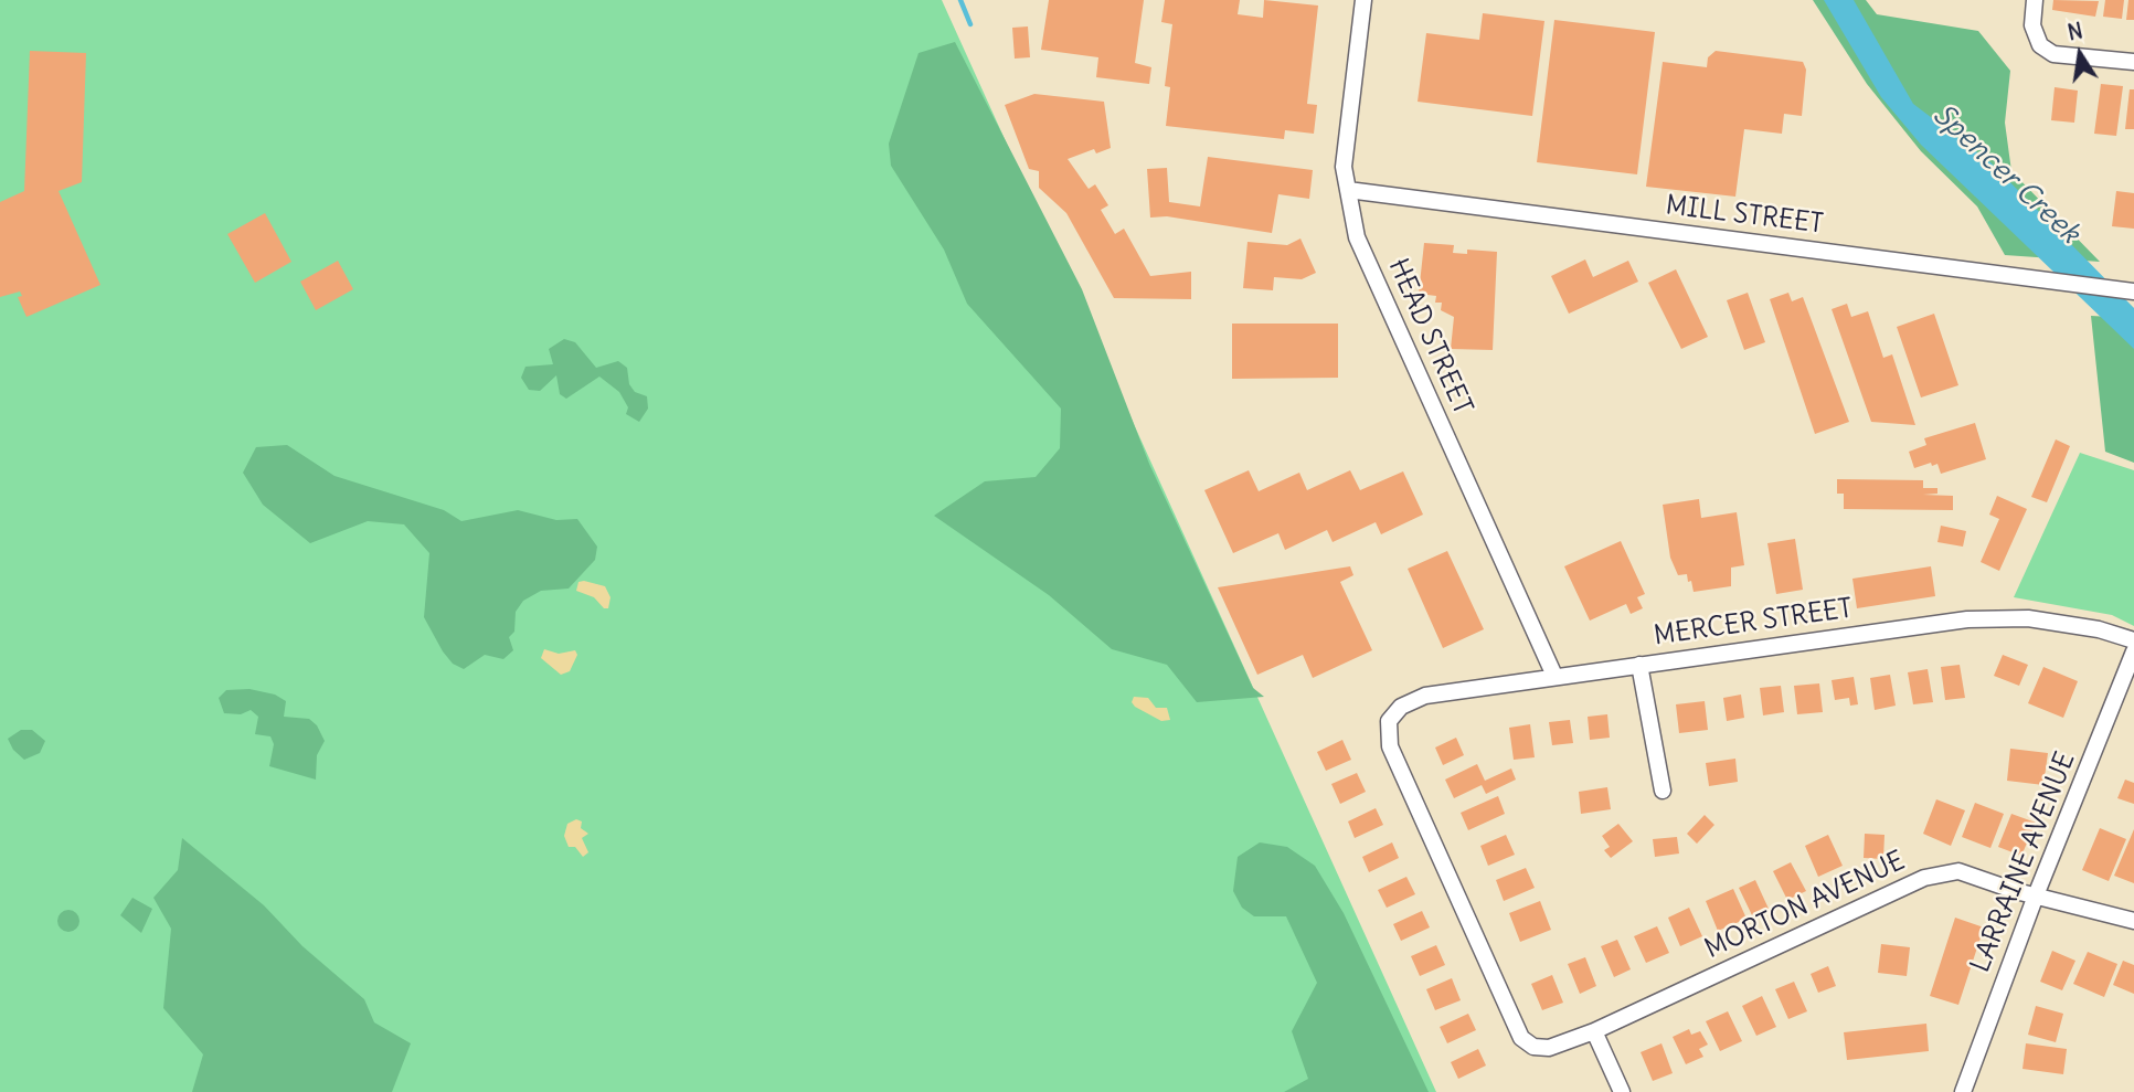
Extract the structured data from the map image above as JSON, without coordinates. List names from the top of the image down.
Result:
{
  "streets": {
    "street": [
      "MILL STREET",
      "HEAD STREET",
      "MERCER STREET",
      "LARRAINE AVENUE",
      "MORTON AVENUE"
    ]
  },
  "crossings": [
    ["MILL STREET", "HEAD STREET"],
    ["HEAD STREET", "MERCER STREET"],
    ["MERCER STREET", "MORTON AVENUE"],
    ["LARRAINE AVENUE", "MORTON AVENUE"]
  ],
  "water": ["Spencer Creek"],
  "north": "top"
}
